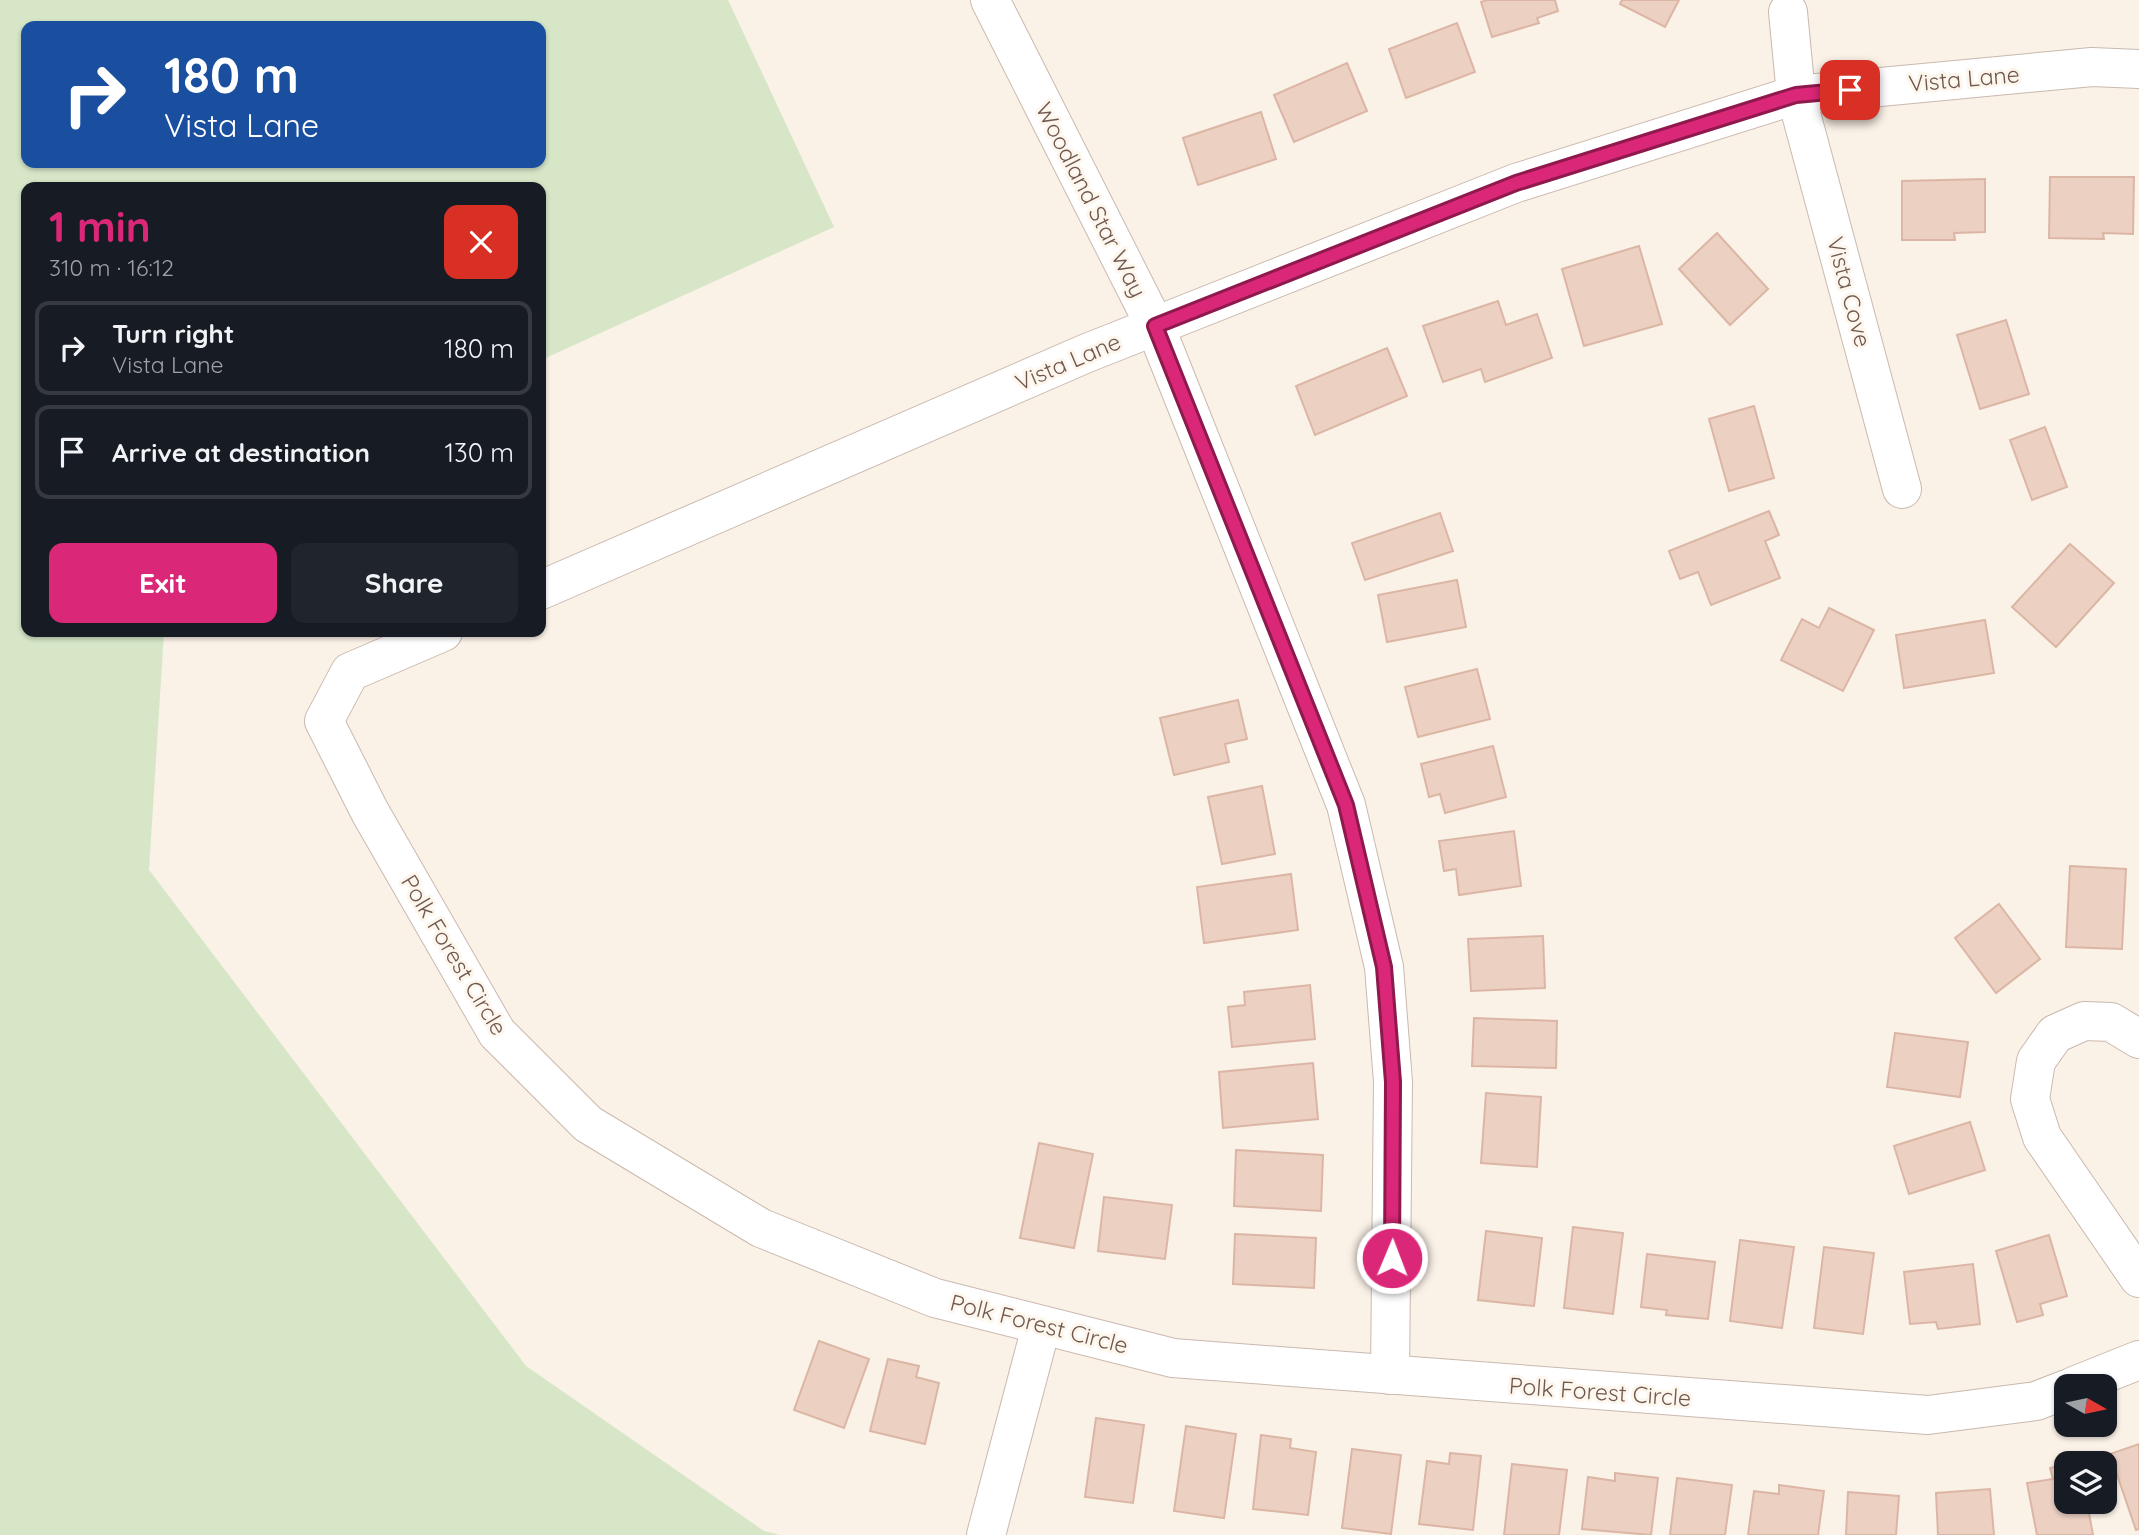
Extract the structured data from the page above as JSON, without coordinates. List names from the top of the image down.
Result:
{
  "streets": {
    "street": [
      "Vista Lane",
      "Woodland Star Way",
      "Vista Cove",
      "Polk Forest Circle"
    ]
  },
  "crossings": [
    ["Vista Lane", "Woodland Star Way"],
    ["Vista Lane", "Vista Cove"],
    ["Woodland Star Way", "Polk Forest Circle"]
  ],
  "north": "right",
  "page": {
    "turn": ["180 m", "Vista Lane"],
    "heading": ["1 min", "310 m · 16:12"],
    "list": [
      {
        "name": "Turn right",
        "note": "Vista Lane",
        "value": "180 m"
      },
      {
        "name": "Arrive at destination",
        "value": "130 m"
      }
    ],
    "buttons": ["Exit", "Share"]
  }
}
